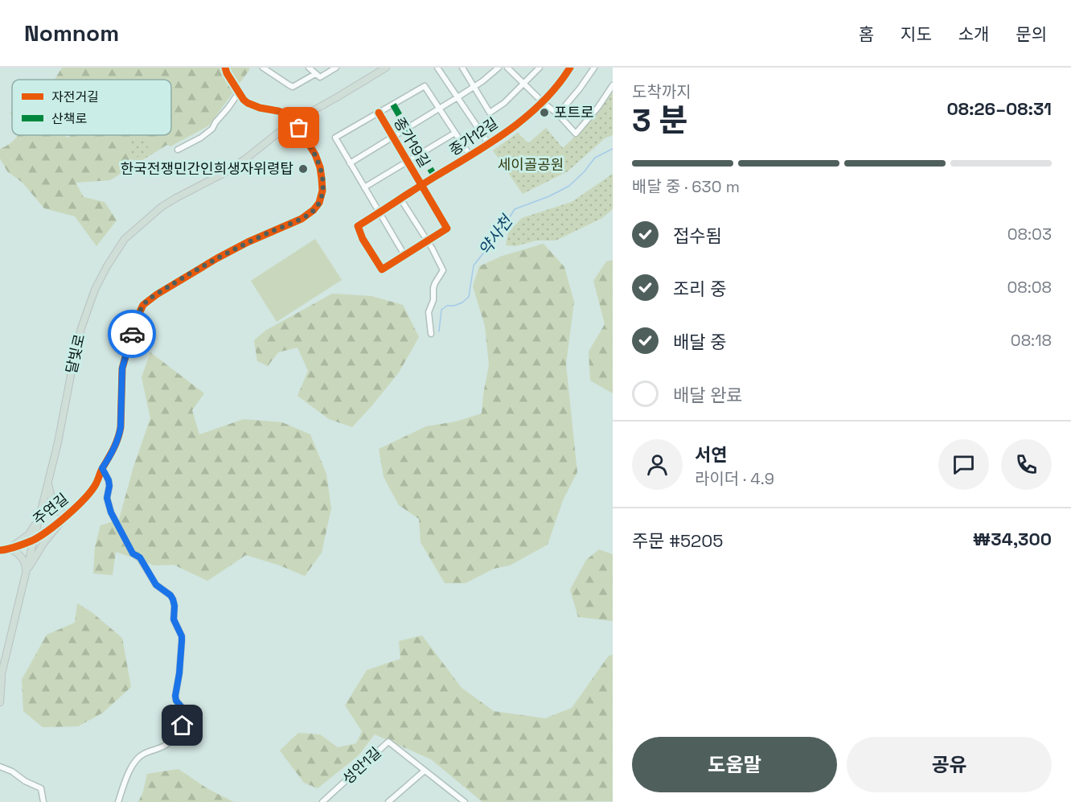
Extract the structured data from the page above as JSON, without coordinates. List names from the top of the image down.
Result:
{
  "streets": {
    "main road": ["달빛로"],
    "street": [
      "종가12길",
      "종가19길",
      "주연길",
      "성안1길"
    ]
  },
  "crossings": [
    ["종가12길", "종가19길"],
    ["달빛로", "주연길"]
  ],
  "water": ["약사천"],
  "parks": ["세이골공원"],
  "places": ["포트로", "한국전쟁민간인희생자위령탑"],
  "legend": ["자전거길", "산책로"],
  "page": {
    "header": "Nomnom",
    "nav": [
      "홈",
      "지도",
      "소개",
      "문의"
    ],
    "heading": ["3 분", "도착까지", "08:26–08:31"],
    "panel": [
      "서연",
      "라이더 · 4.9",
      "주문 #5205",
      "₩34,300"
    ],
    "bar": "배달 중 · 630 m",
    "list": [
      ["접수됨", "08:03"],
      ["조리 중", "08:08"],
      ["배달 중", "08:18"],
      "배달 완료"
    ],
    "buttons": ["도움말", "공유"]
  }
}
